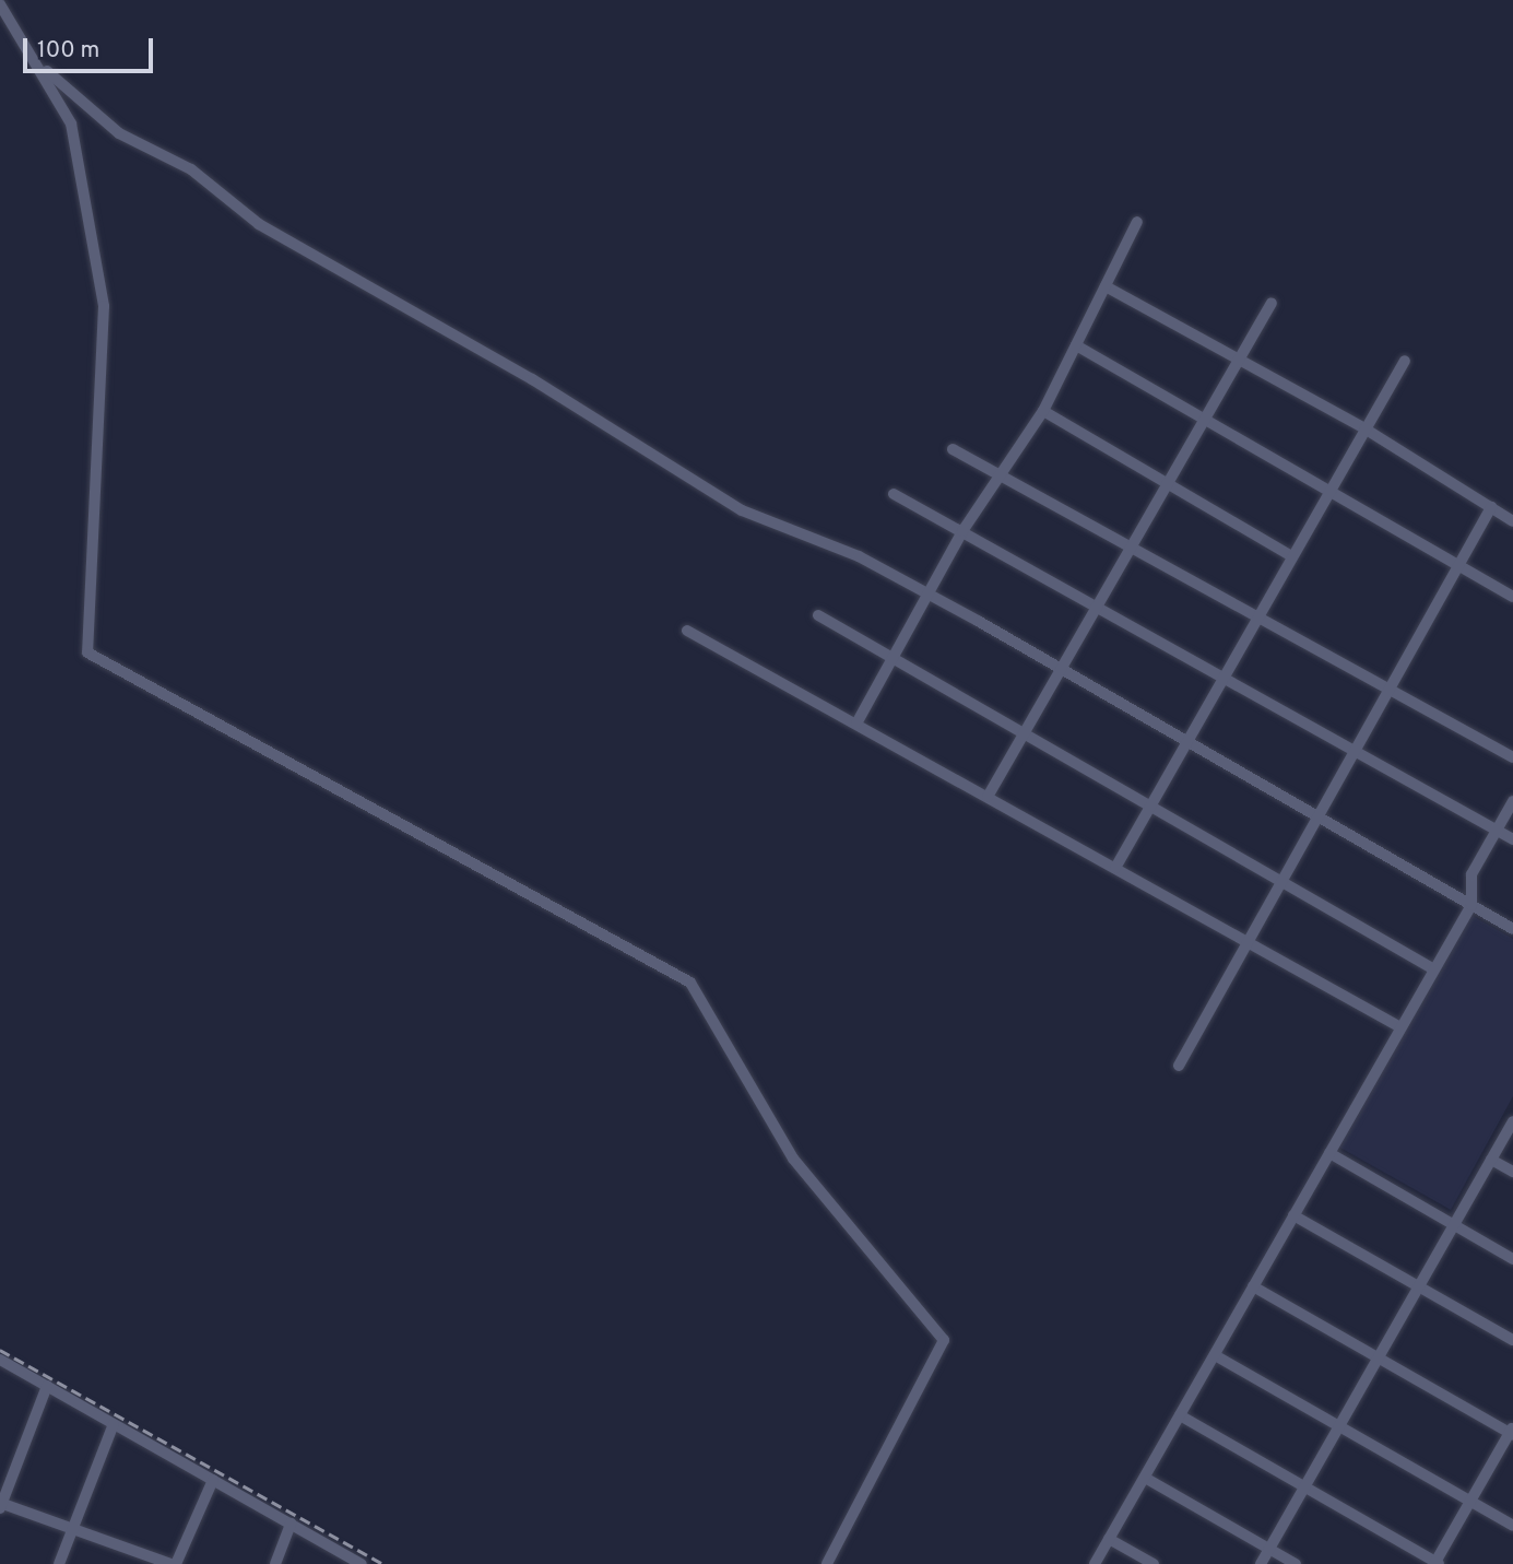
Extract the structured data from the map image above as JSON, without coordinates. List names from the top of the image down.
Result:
{
  "scale_bar": "100 m"
}
